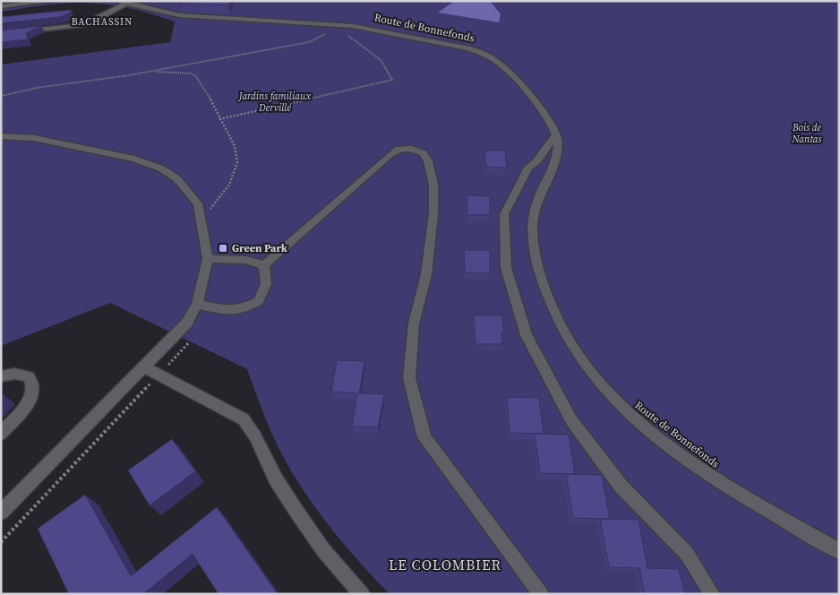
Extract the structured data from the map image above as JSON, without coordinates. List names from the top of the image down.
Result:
{
  "streets": {
    "street": ["Route de Bonnefonds"]
  },
  "districts": ["BACHASSIN", "LE COLOMBIER"],
  "parks": ["Jardins familiaux Dervillé", "Bois de Nantas"],
  "places": {
    "transit": ["Green Park"]
  }
}
